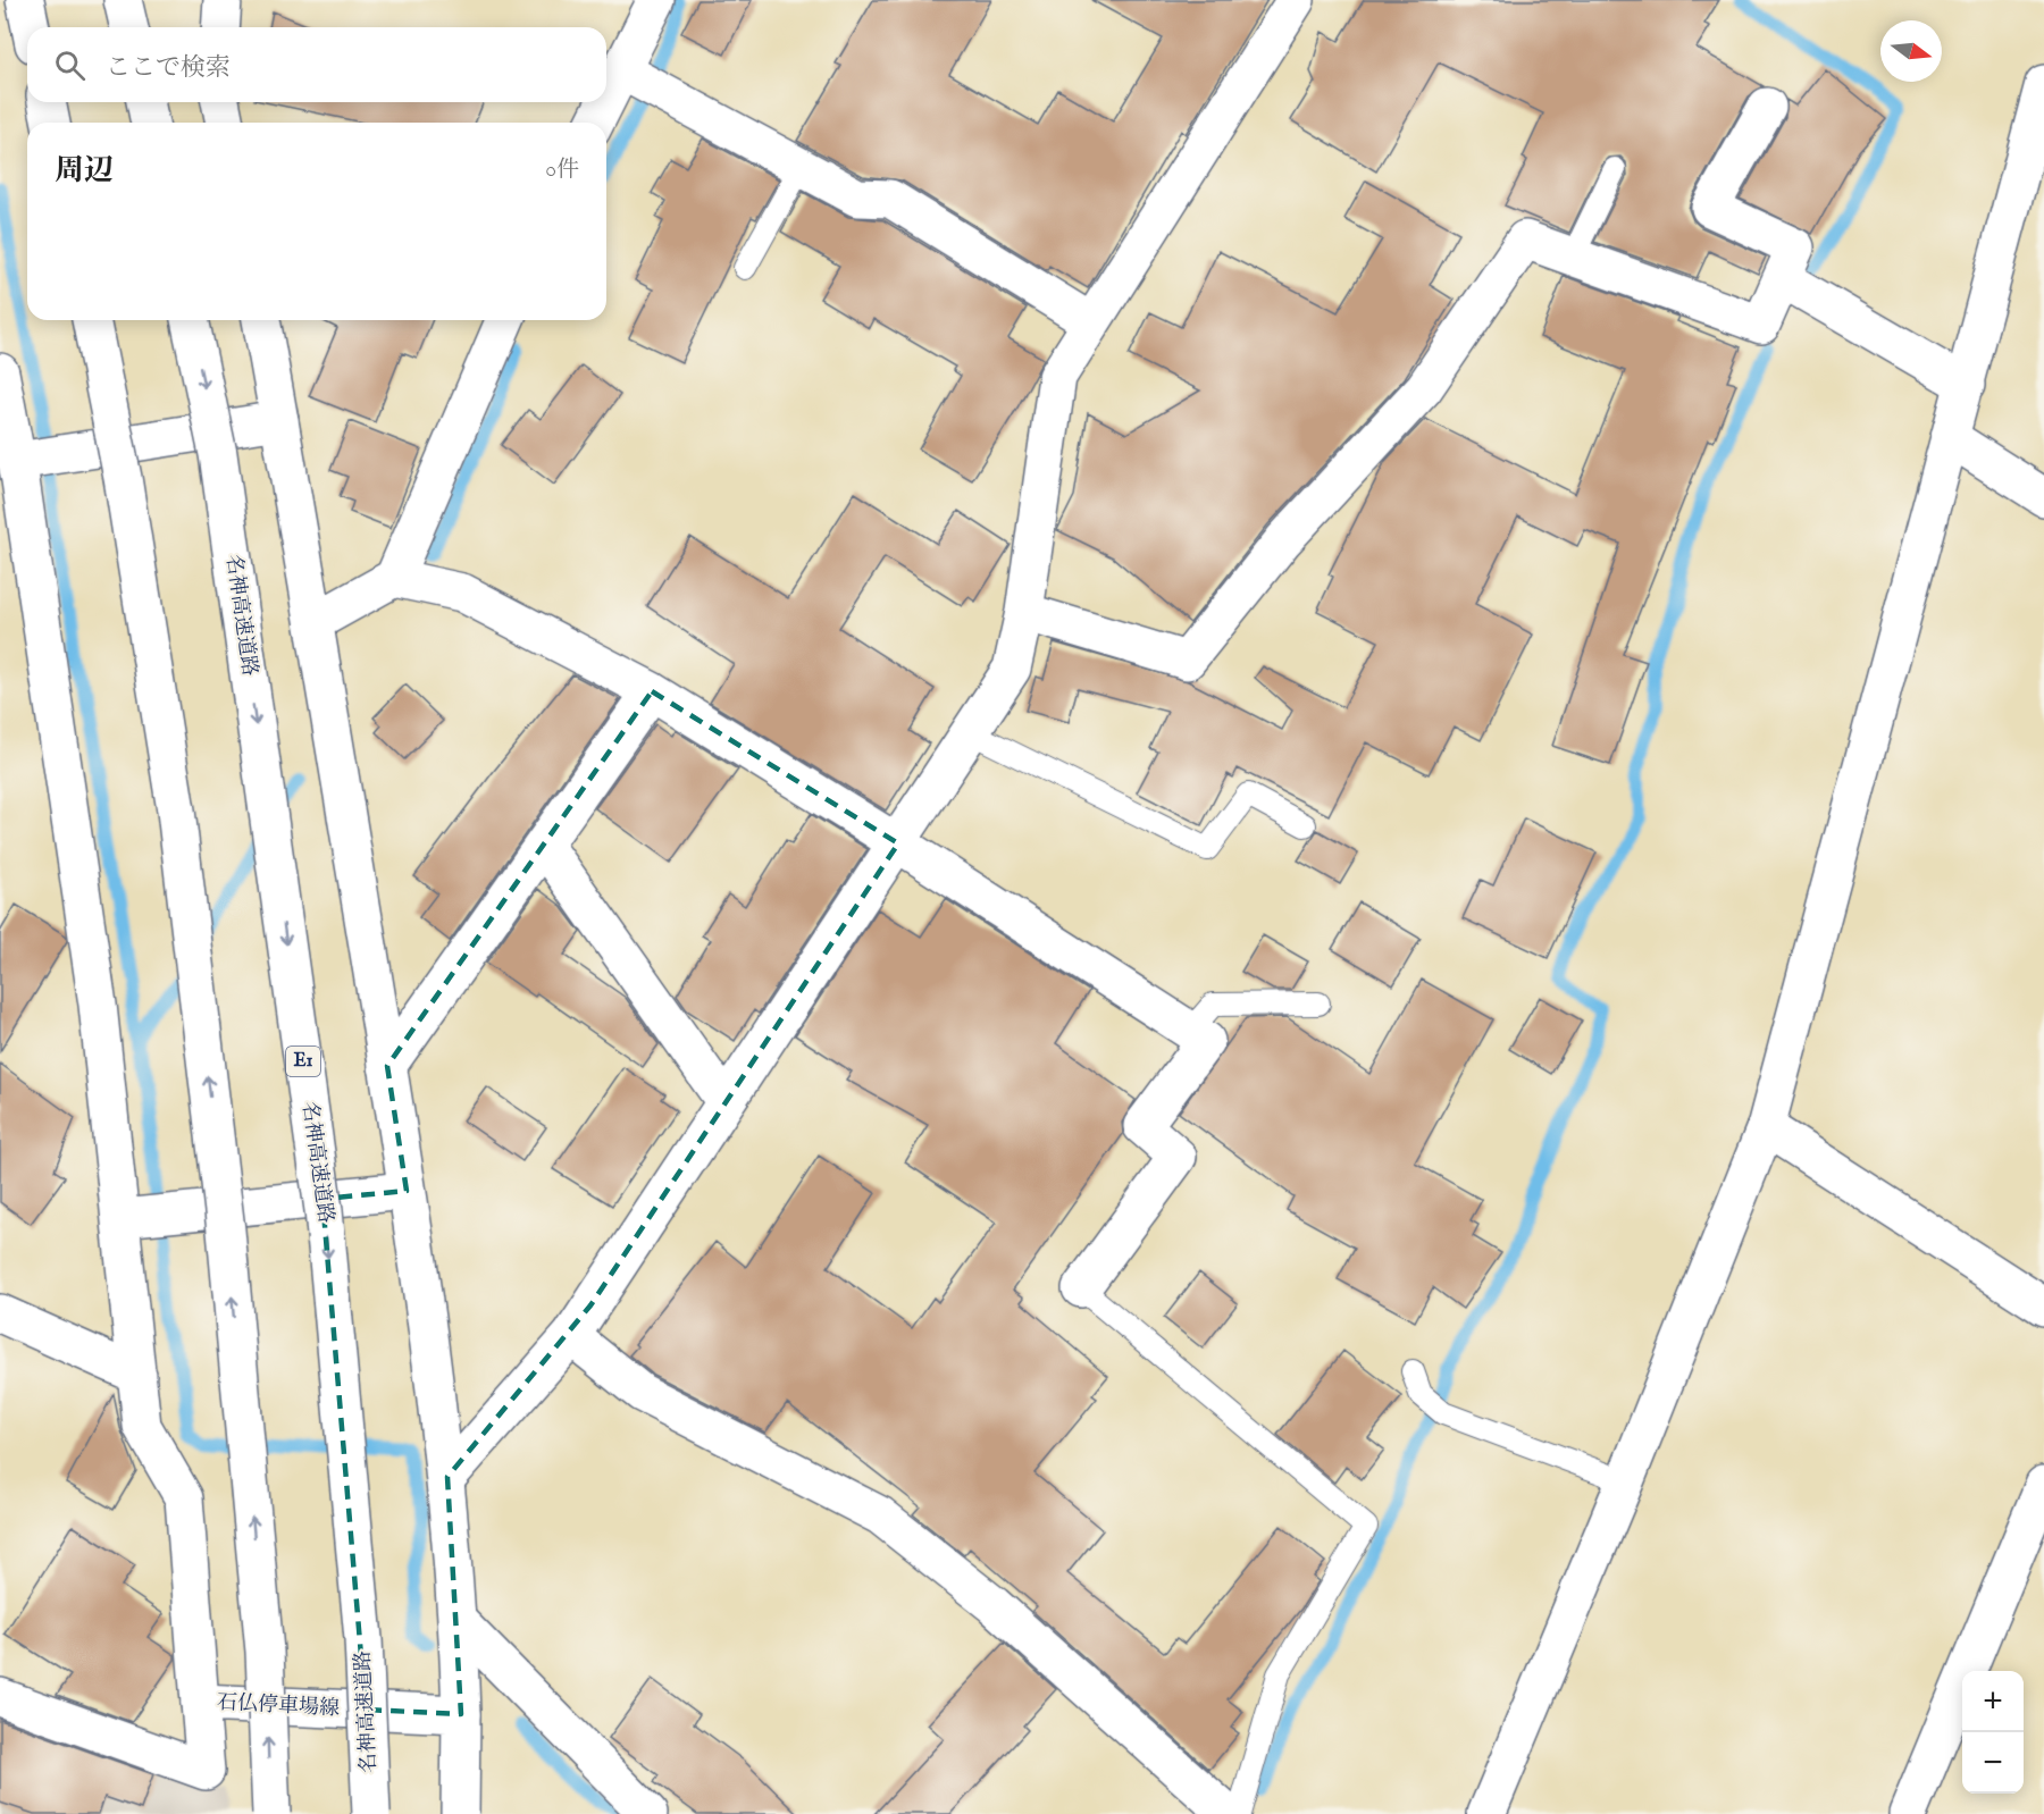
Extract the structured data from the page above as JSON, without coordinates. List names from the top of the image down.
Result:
{
  "streets": {
    "main road": ["名神高速道路", "E1", "石仏停車場線"]
  },
  "north": "right",
  "page": {
    "search": "ここで検索",
    "heading": ["周辺", "0件"],
    "map_buttons": ["+", "−"]
  }
}
